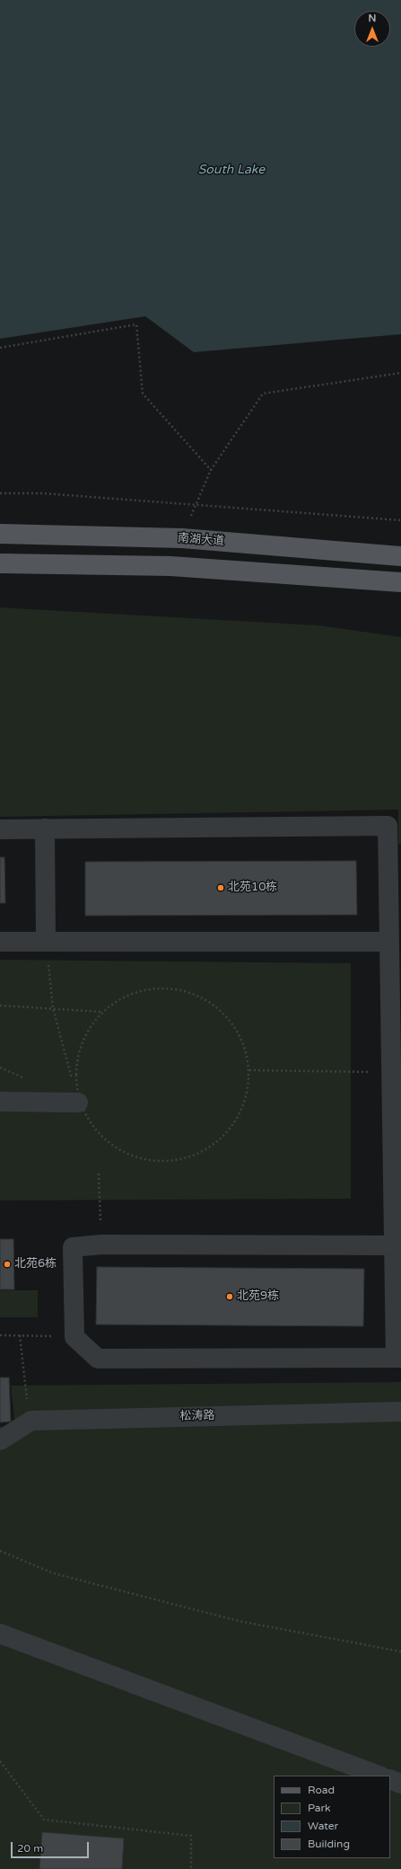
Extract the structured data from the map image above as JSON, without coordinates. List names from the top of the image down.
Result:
{
  "streets": {
    "main road": ["南湖大道"],
    "street": ["松涛路"]
  },
  "water": ["South Lake"],
  "places": ["北苑10栋", "北苑6栋", "北苑9栋"],
  "legend": [
    "Road",
    "Park",
    "Water",
    "Building"
  ],
  "scale_bar": "20 m",
  "north": "top"
}
